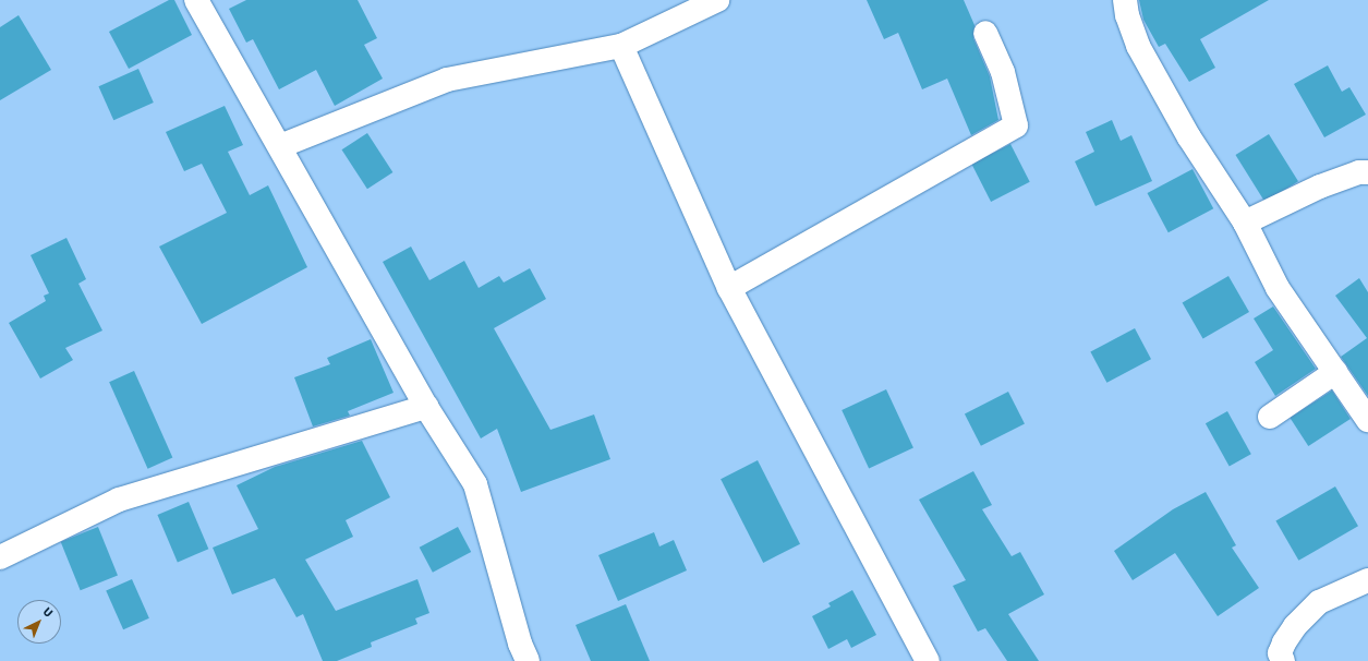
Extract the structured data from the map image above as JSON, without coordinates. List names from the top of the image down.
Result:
{
  "north": "top right"
}
